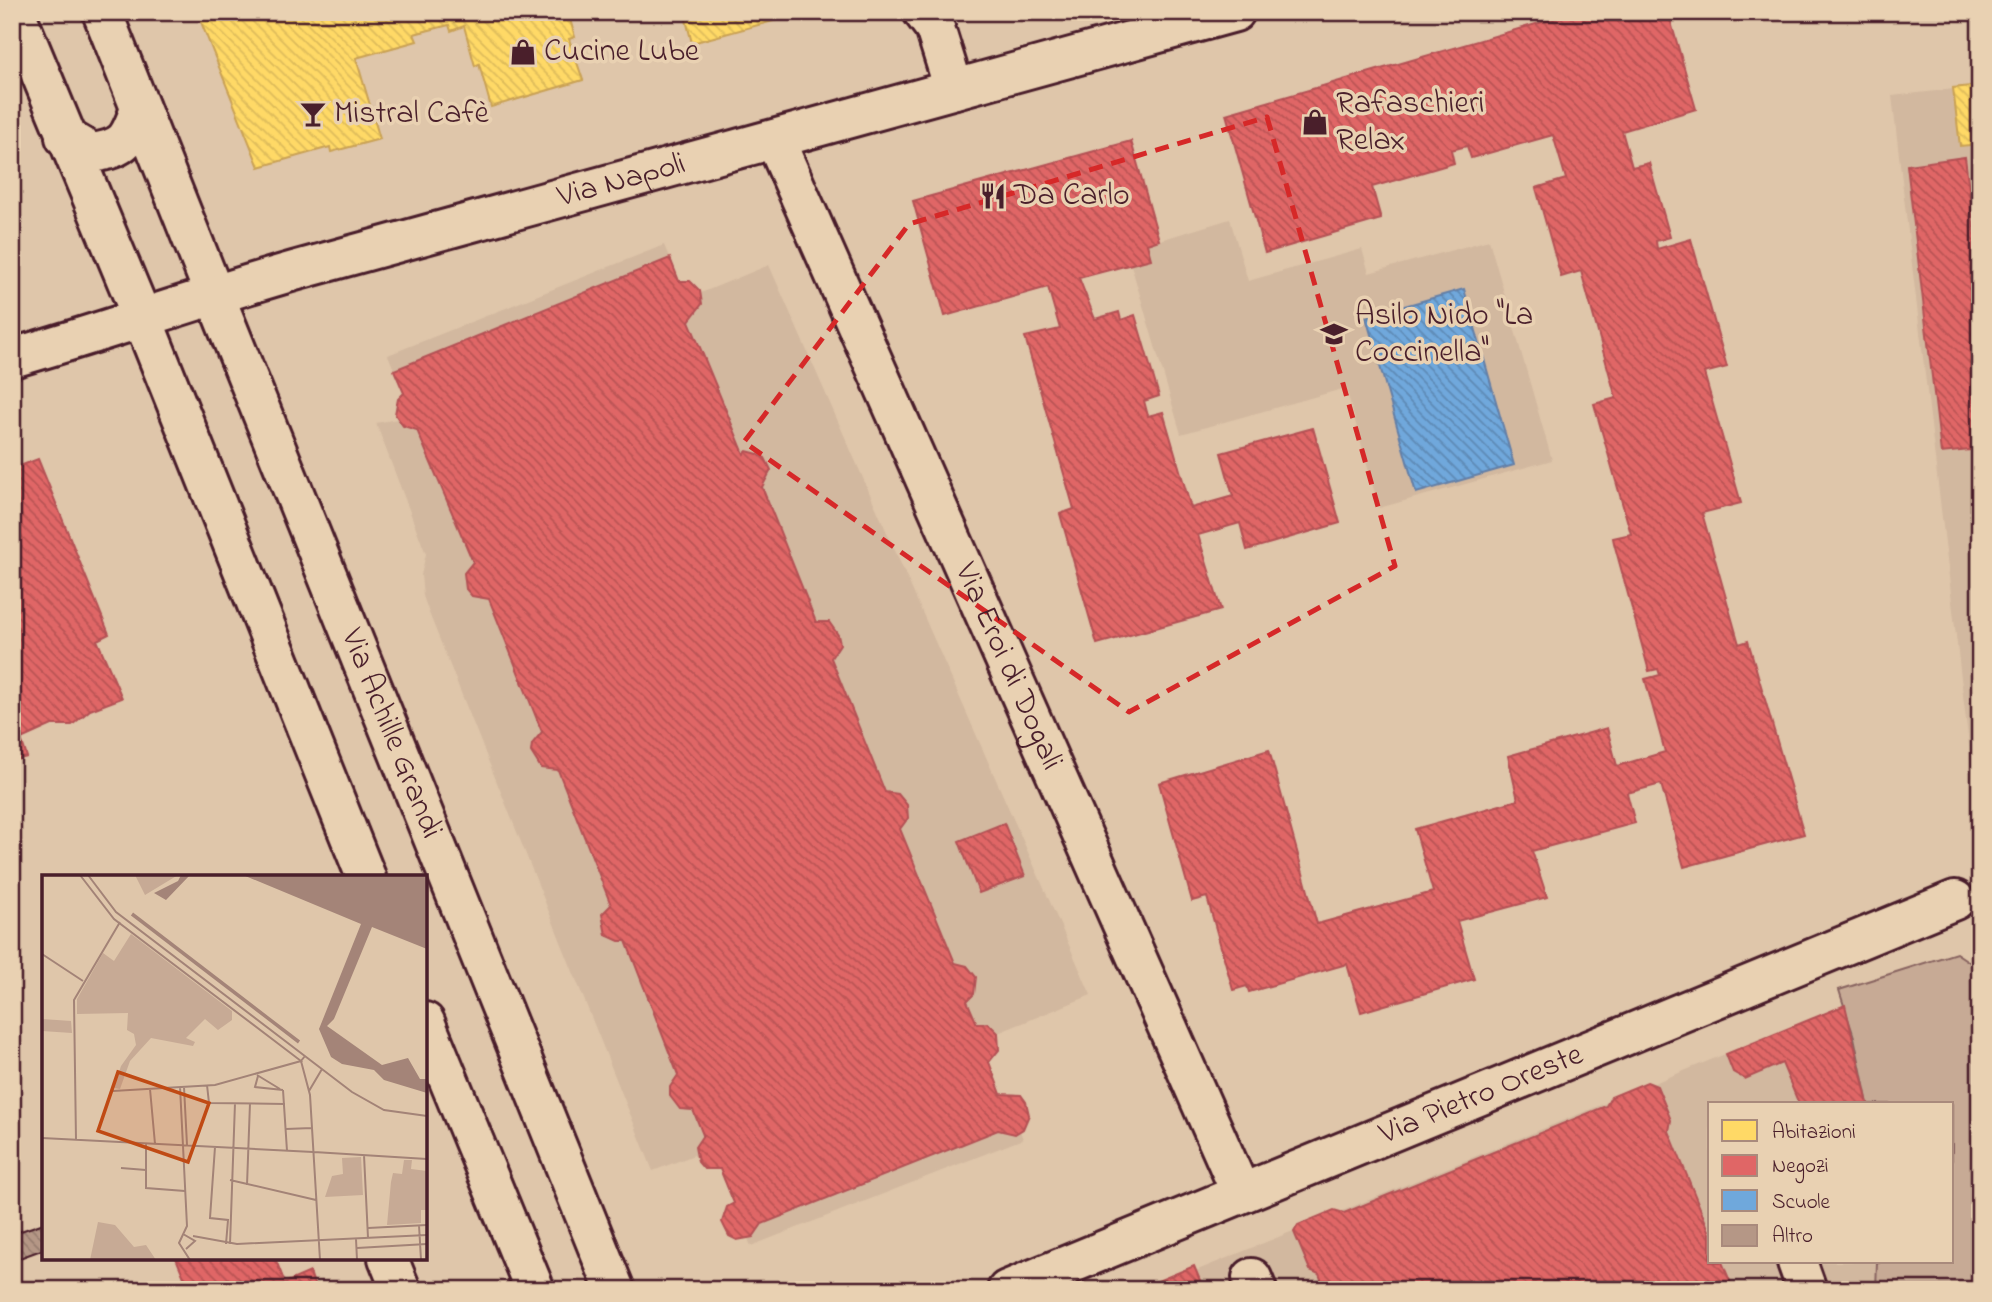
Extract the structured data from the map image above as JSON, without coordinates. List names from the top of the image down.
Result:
{
  "streets": {
    "street": [
      "Via Napoli",
      "Via Eroi di Dogali",
      "Via Achille Grandi",
      "Via Pietro Oreste"
    ]
  },
  "crossings": [
    ["Via Napoli", "Via Eroi di Dogali"],
    ["Via Napoli", "Via Achille Grandi"],
    ["Via Eroi di Dogali", "Via Pietro Oreste"]
  ],
  "places": {
    "shop": ["Cucine Lube", "Rafaschieri Relax"],
    "bar": ["Mistral Cafè"],
    "restaurant": ["Da Carlo"],
    "school or university": ["Asilo Nido \"La Coccinella\""]
  },
  "legend": [
    "Abitazioni",
    "Negozi",
    "Scuole",
    "Altro"
  ]
}
